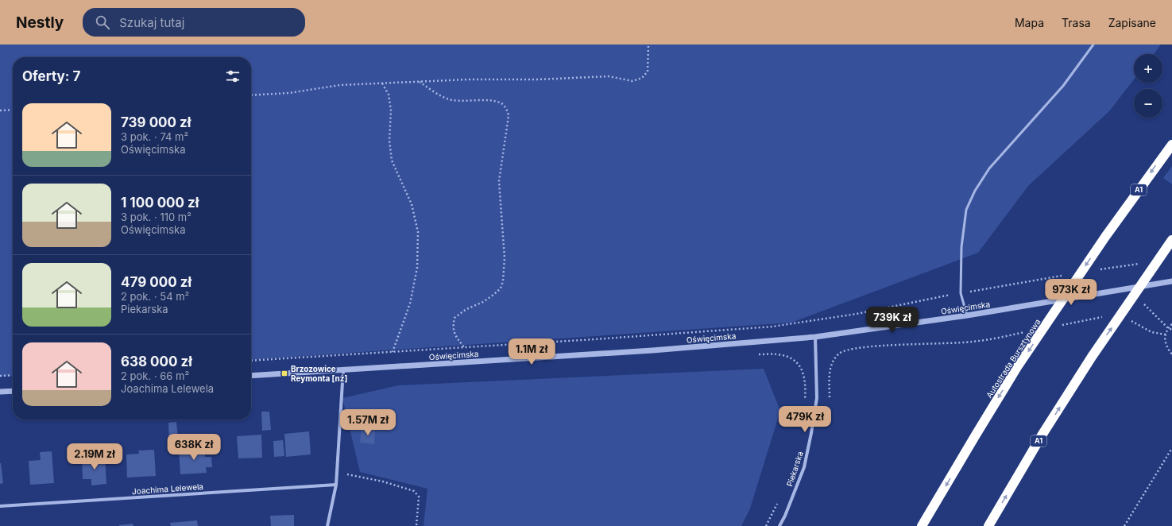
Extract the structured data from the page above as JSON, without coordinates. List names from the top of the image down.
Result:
{
  "streets": {
    "highway": ["A1", "Autostrada Bursztynowa"],
    "street": ["Oświęcimska", "Piekarska", "Joachima Lelewela"]
  },
  "crossings": [
    ["Oświęcimska", "Piekarska"]
  ],
  "places": {
    "transit": ["Brzozowice Reymonta [nż]"]
  },
  "page": {
    "header": "Nestly",
    "search": "Szukaj tutaj",
    "nav": ["Mapa", "Trasa", "Zapisane"],
    "map_buttons": ["+", "−"],
    "heading": "Oferty: 7",
    "list": [
      {
        "name": "739 000 zł",
        "note": "3 pok. · 74 m² · Oświęcimska"
      },
      {
        "name": "1 100 000 zł",
        "note": "3 pok. · 110 m² · Oświęcimska"
      },
      {
        "name": "479 000 zł",
        "note": "2 pok. · 54 m² · Piekarska"
      },
      {
        "name": "638 000 zł",
        "note": "2 pok. · 66 m² · Joachima Lelewela"
      }
    ],
    "price": [
      "973K zł",
      "739K zł",
      "1.1M zł",
      "479K zł",
      "1.57M zł",
      "638K zł",
      "2.19M zł"
    ]
  }
}
